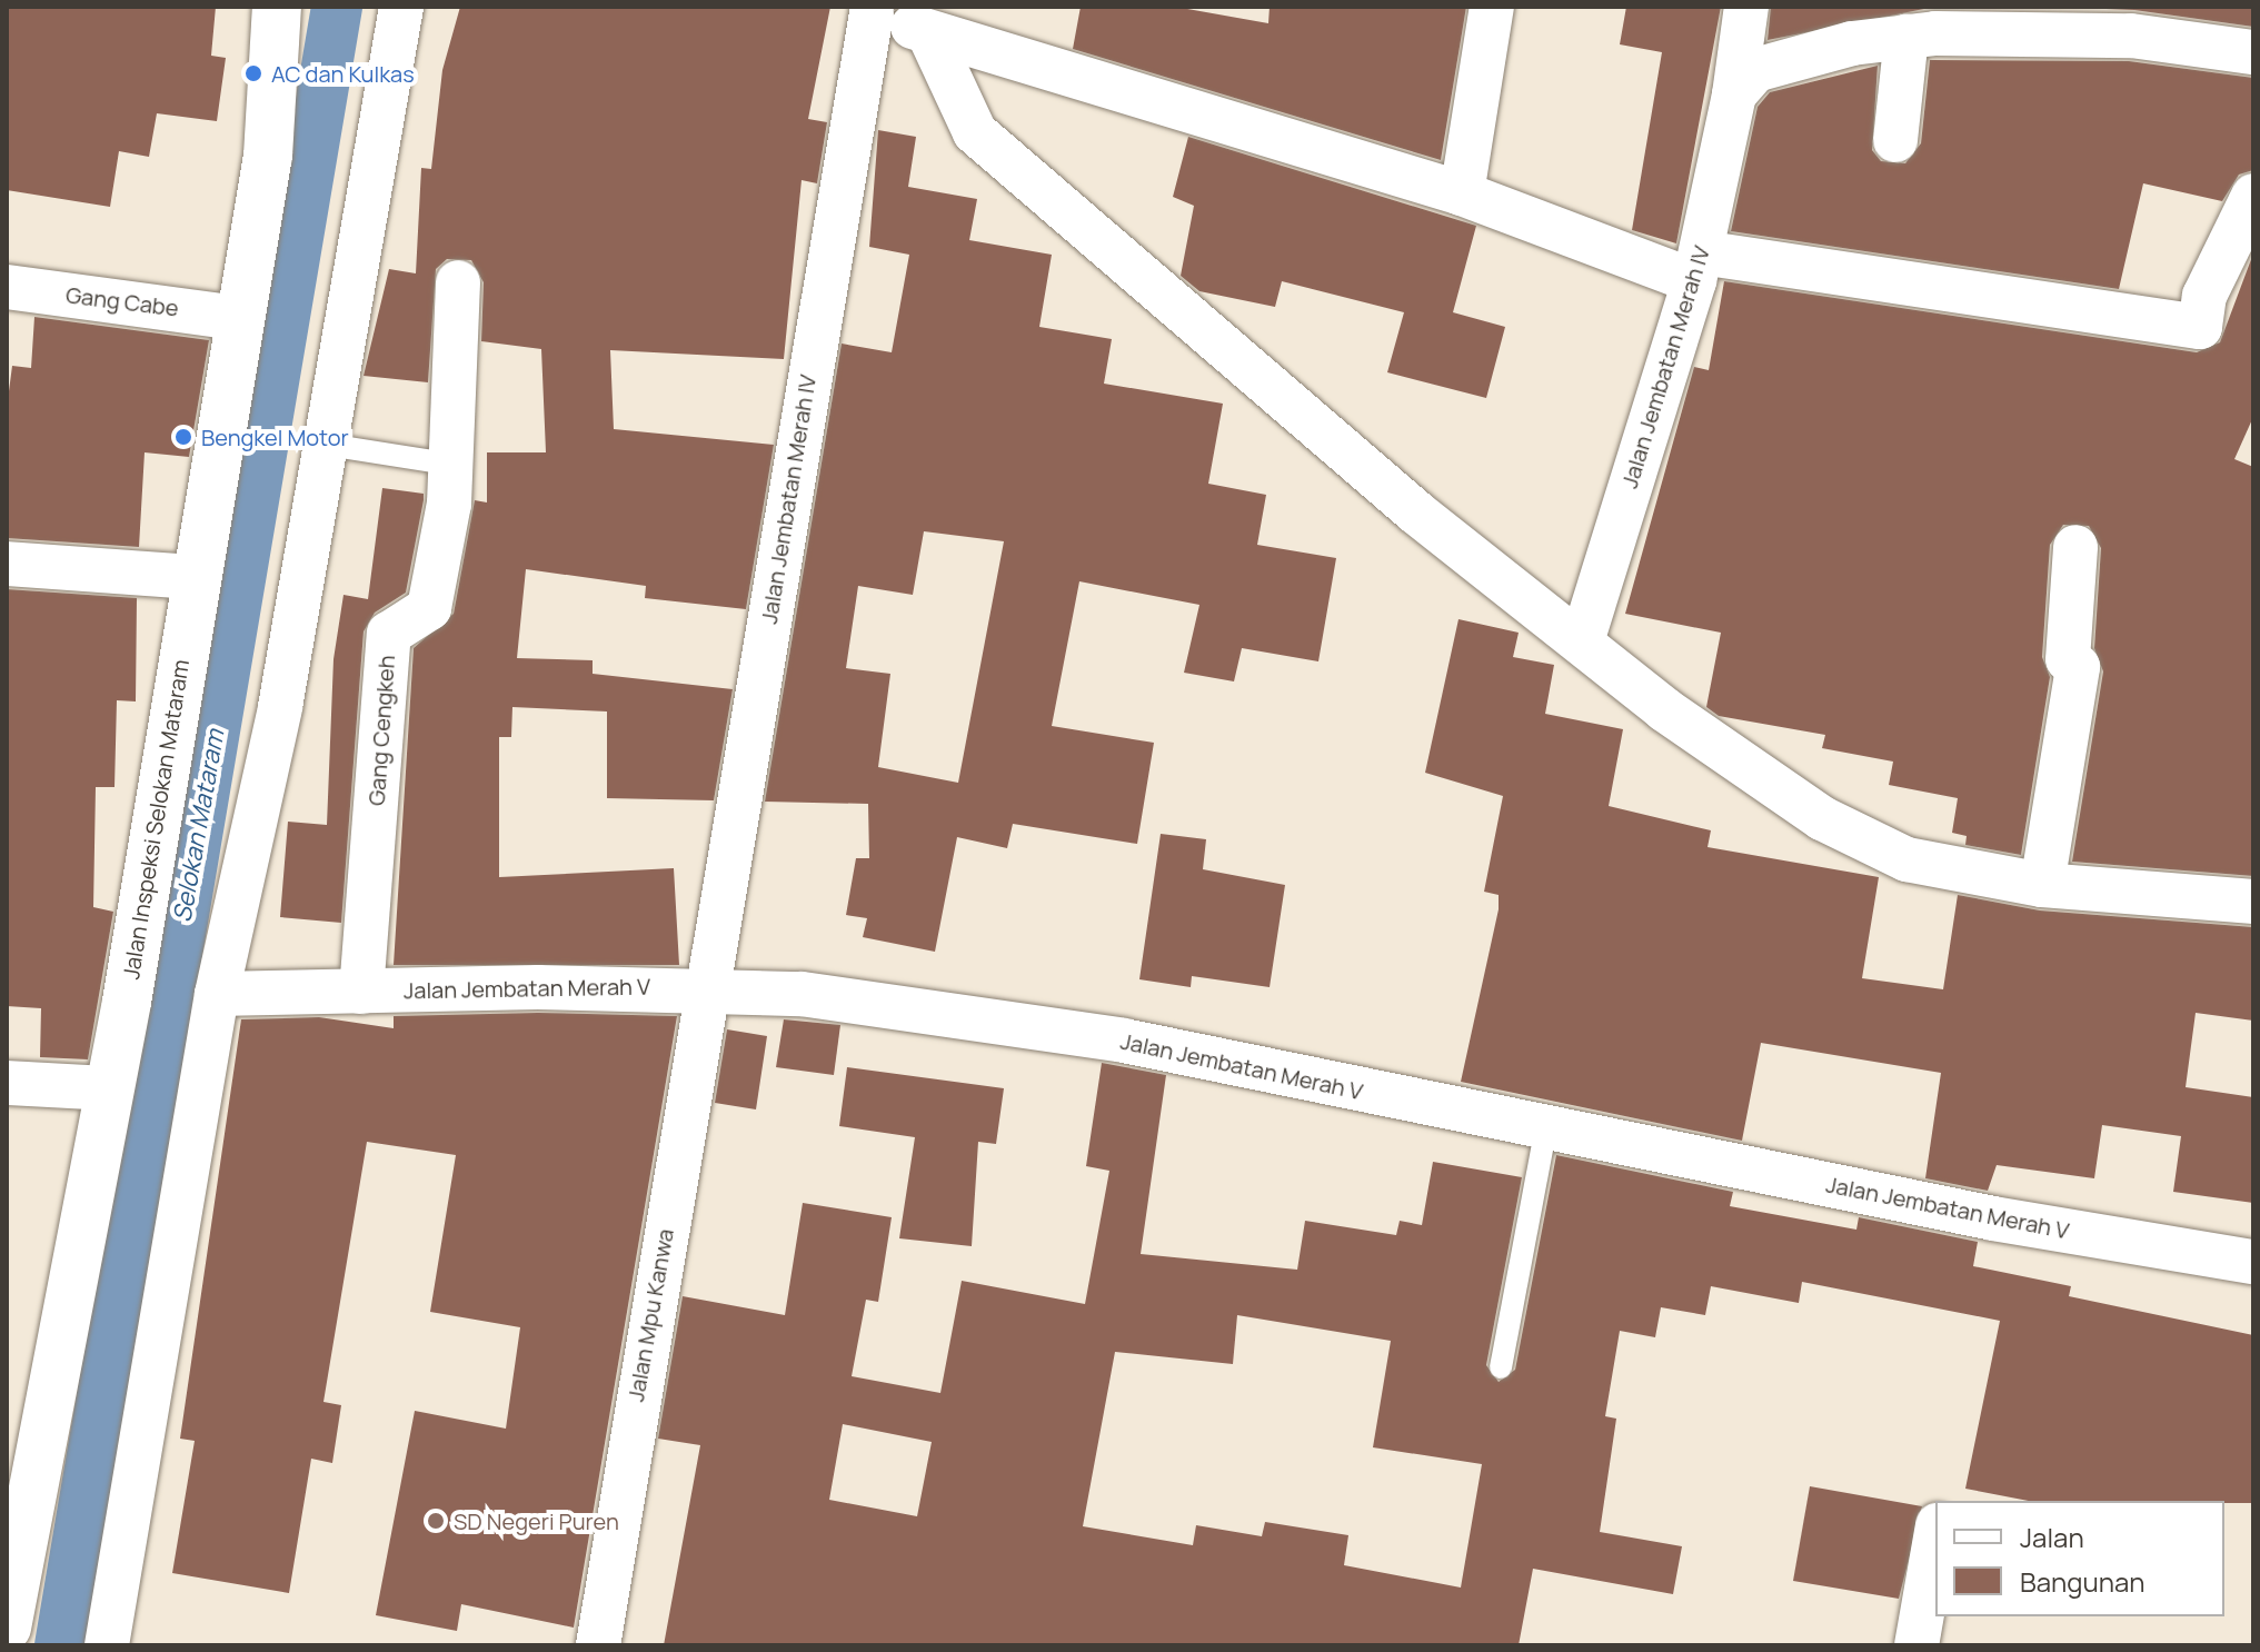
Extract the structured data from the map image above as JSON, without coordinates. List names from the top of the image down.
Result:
{
  "streets": {
    "main road": ["Jalan Inspeksi Selokan Mataram"],
    "street": [
      "Gang Cabe",
      "Jalan Jembatan Merah IV",
      "Gang Cengkeh",
      "Jalan Jembatan Merah V",
      "Jalan Mpu Kanwa"
    ]
  },
  "crossings": [
    ["Gang Cabe", "Jalan Inspeksi Selokan Mataram"],
    ["Jalan Jembatan Merah IV", "Jalan Jembatan Merah V"],
    ["Jalan Jembatan Merah IV", "Jalan Mpu Kanwa"],
    ["Gang Cengkeh", "Jalan Jembatan Merah V"],
    ["Jalan Jembatan Merah V", "Jalan Mpu Kanwa"]
  ],
  "water": ["Selokan Mataram"],
  "places": ["AC dan Kulkas", "Bengkel Motor", "SD Negeri Puren"],
  "legend": ["Jalan", "Bangunan"]
}
